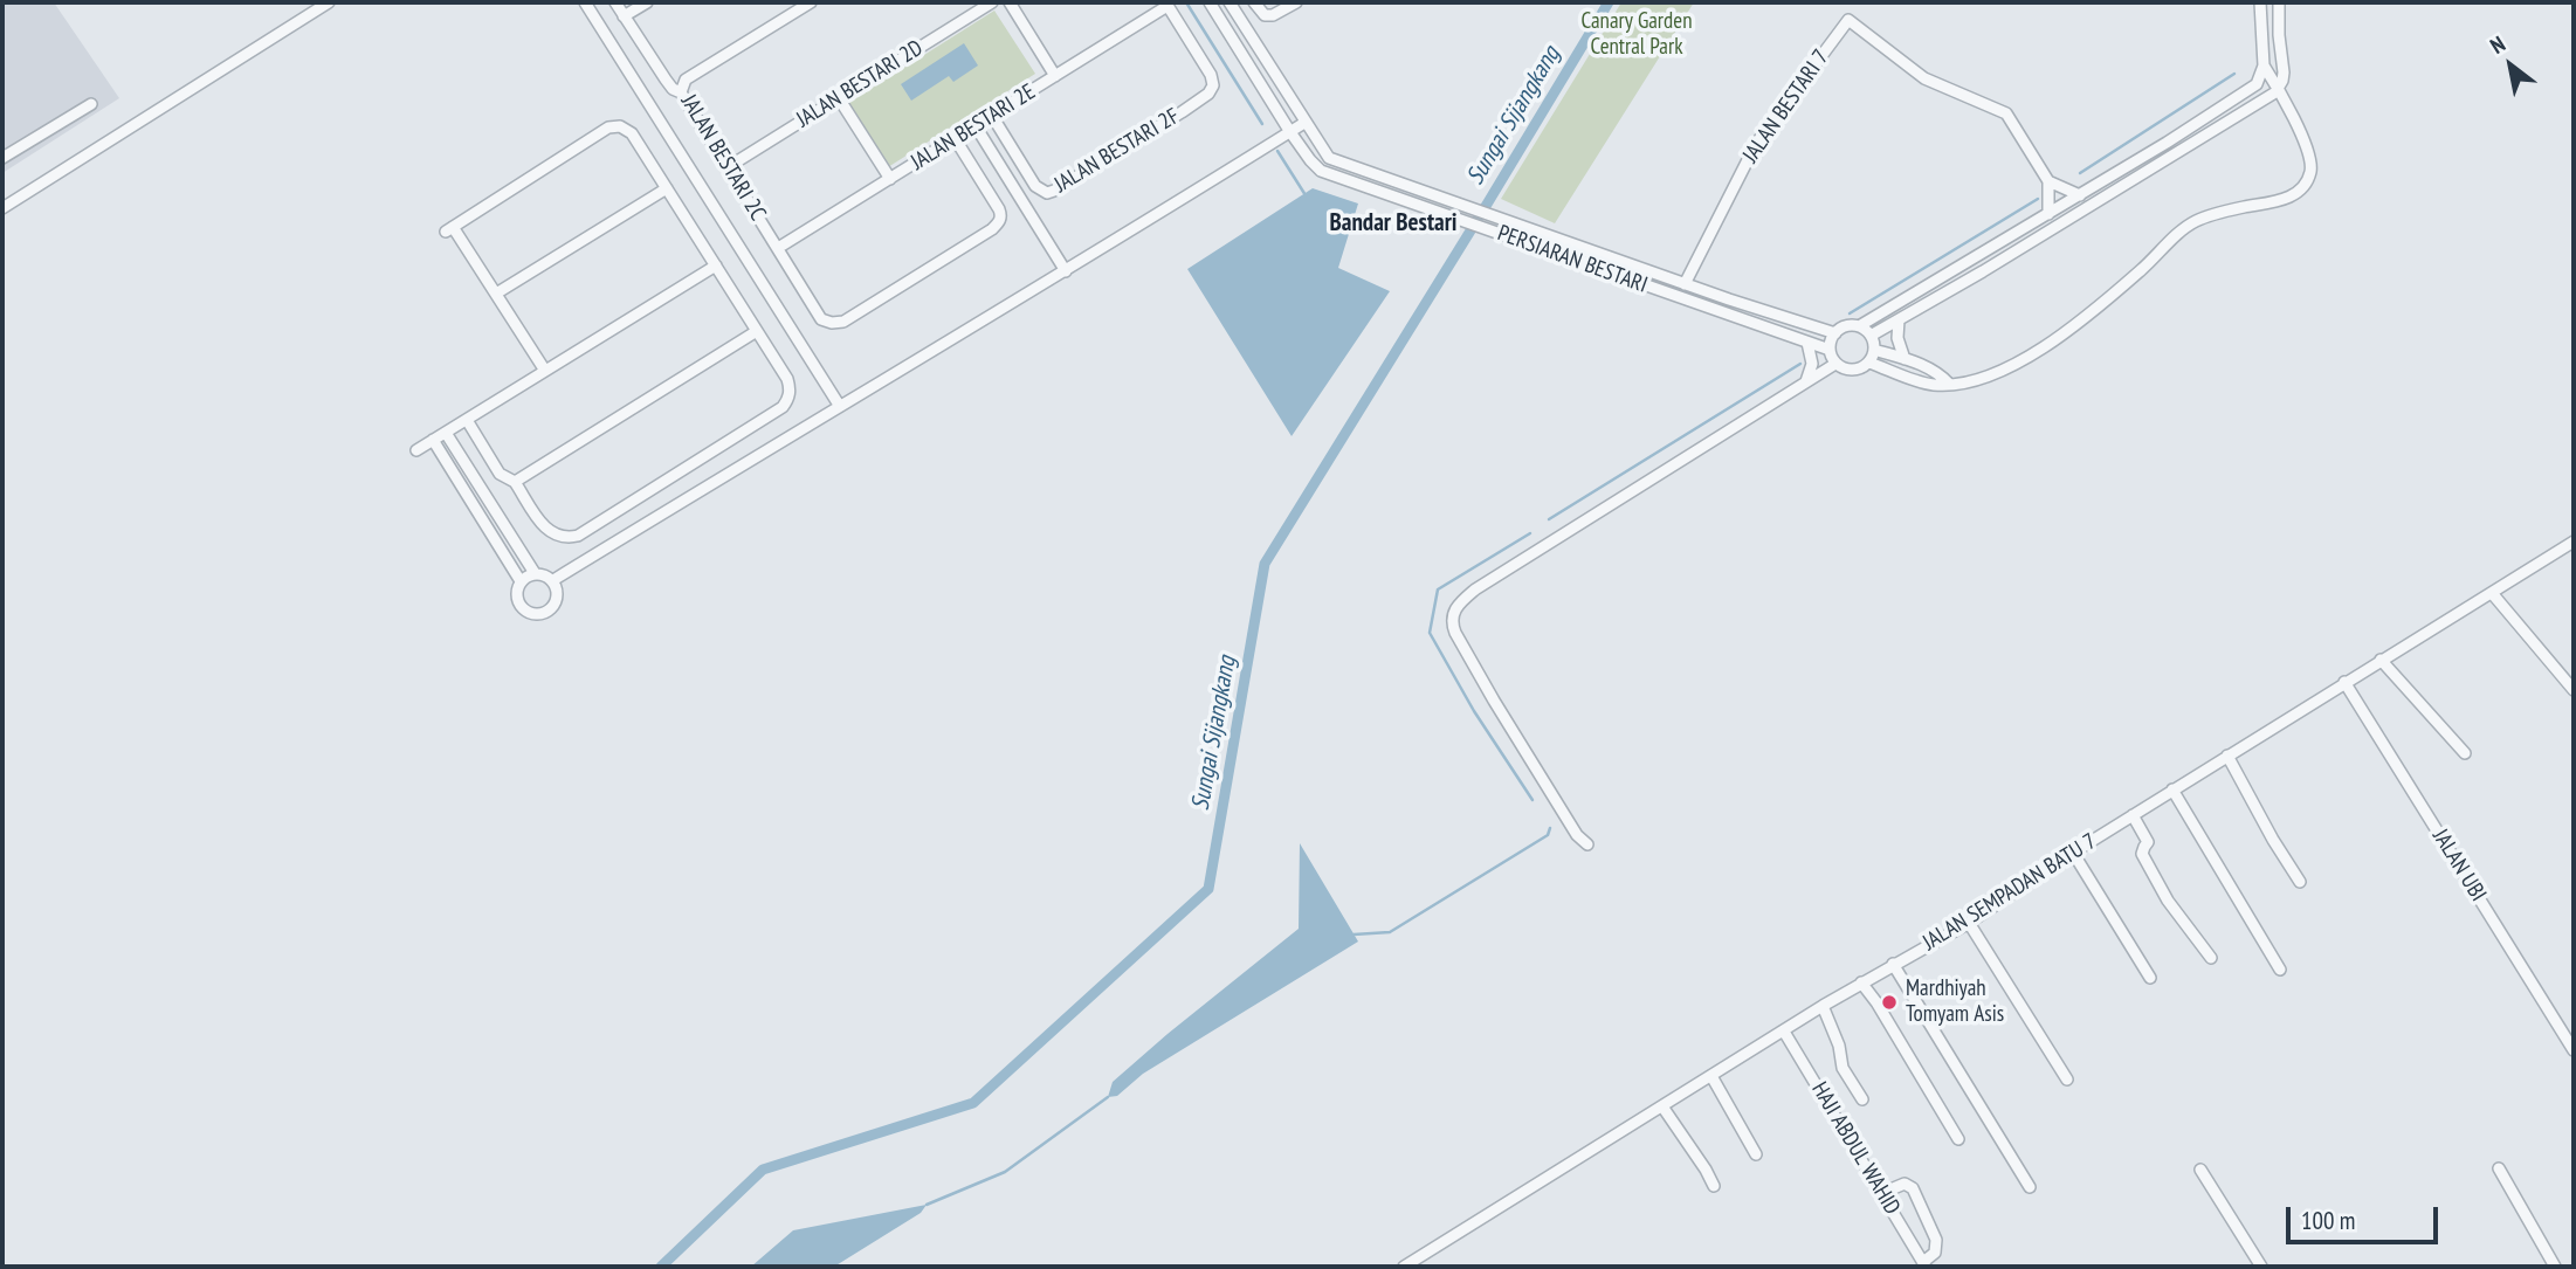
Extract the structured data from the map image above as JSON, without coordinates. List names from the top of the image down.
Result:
{
  "streets": {
    "street": [
      "JALAN BESTARI 2D",
      "JALAN BESTARI 7",
      "JALAN BESTARI 2E",
      "JALAN BESTARI 2F",
      "JALAN BESTARI 2C",
      "PERSIARAN BESTARI",
      "JALAN UBI",
      "JALAN SEMPADAN BATU 7",
      "HAJI ABDUL WAHID"
    ]
  },
  "crossings": [
    ["JALAN BESTARI 2D", "JALAN BESTARI 2C"],
    ["JALAN BESTARI 7", "PERSIARAN BESTARI"],
    ["JALAN BESTARI 2E", "JALAN BESTARI 2F"],
    ["JALAN BESTARI 2E", "JALAN BESTARI 2C"],
    ["JALAN UBI", "JALAN SEMPADAN BATU 7"],
    ["JALAN SEMPADAN BATU 7", "HAJI ABDUL WAHID"]
  ],
  "districts": ["Bandar Bestari"],
  "water": ["Sungai Sijangkang"],
  "parks": ["Canary Garden Central Park"],
  "places": ["Mardhiyah Tomyam Asis"],
  "scale_bar": "100 m",
  "north": "top left"
}
